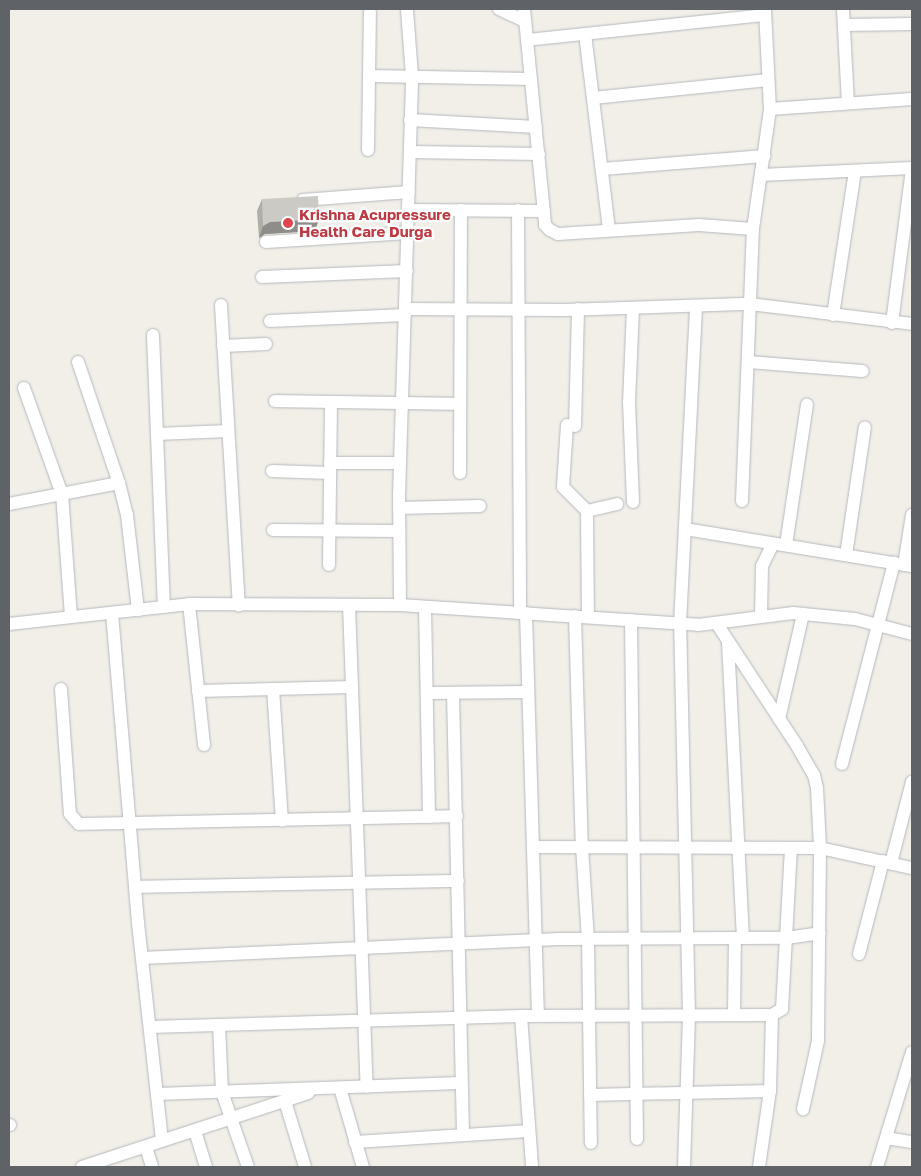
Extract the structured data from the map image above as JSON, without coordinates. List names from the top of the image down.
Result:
{
  "places": ["Krishna Acupressure Health Care Durga"]
}
